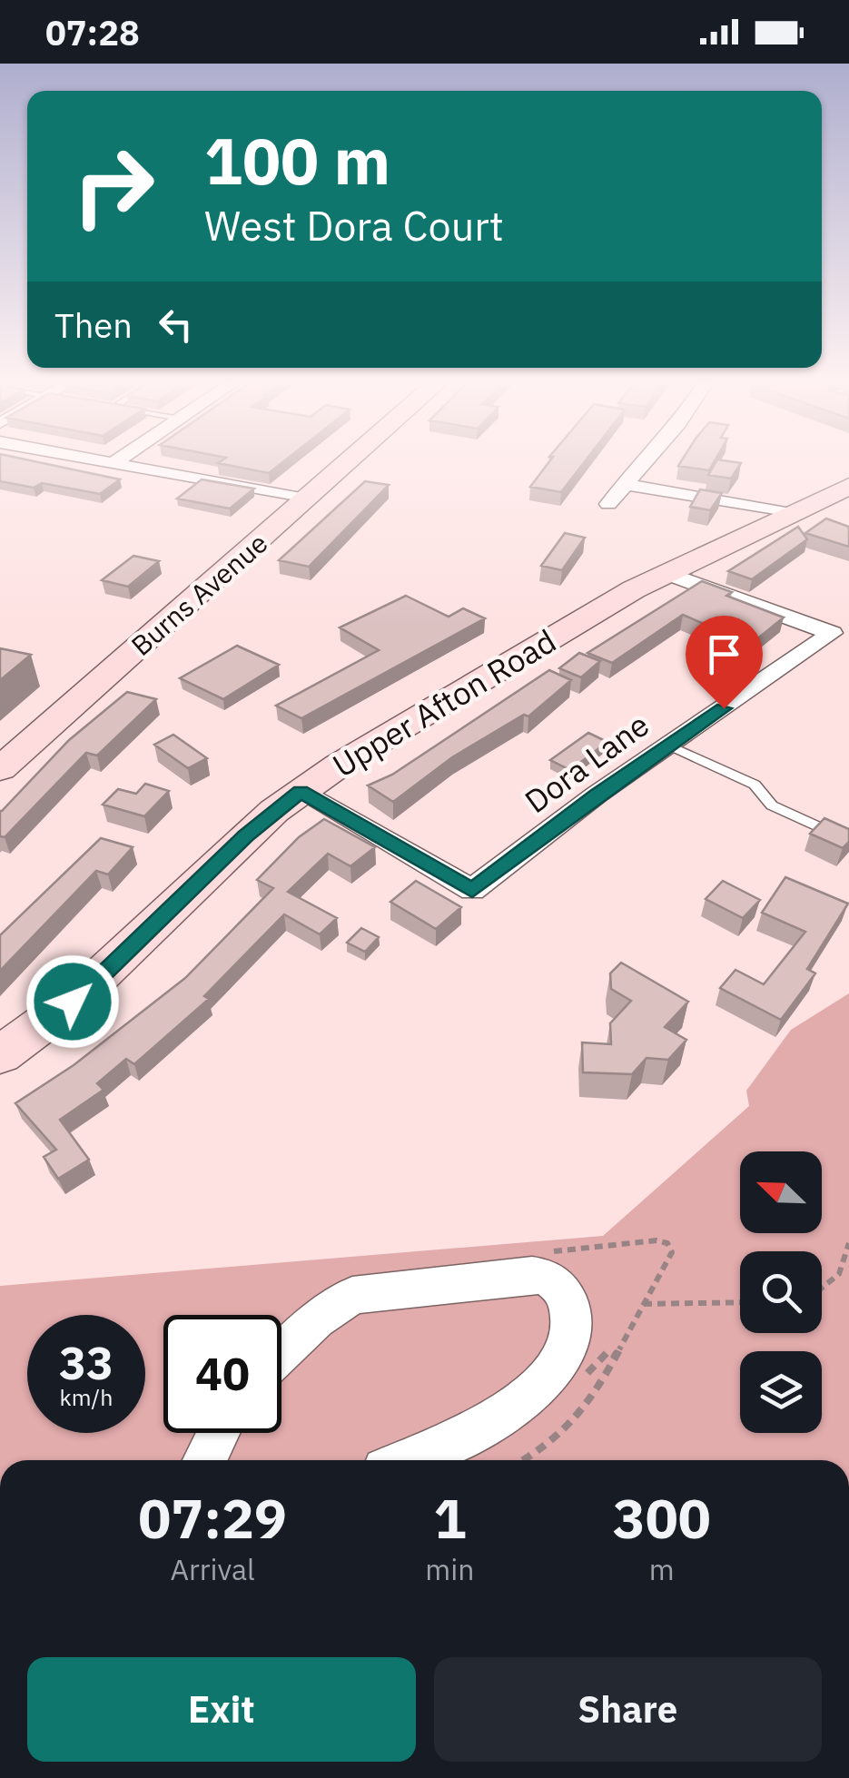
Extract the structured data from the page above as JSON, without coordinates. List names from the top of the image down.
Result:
{
  "streets": {
    "street": ["Burns Avenue", "Upper Afton Road", "Dora Lane"]
  },
  "crossings": [
    ["Upper Afton Road", "Dora Lane"]
  ],
  "north": "top left",
  "page": {
    "status": "07:28",
    "turn": ["100 m", "West Dora Court"],
    "then": "Then",
    "speed": "33 km/h",
    "limit": "40",
    "eta": [
      "07:29",
      "Arrival",
      "1",
      "min",
      "300",
      "m"
    ],
    "buttons": ["Exit", "Share"]
  }
}
